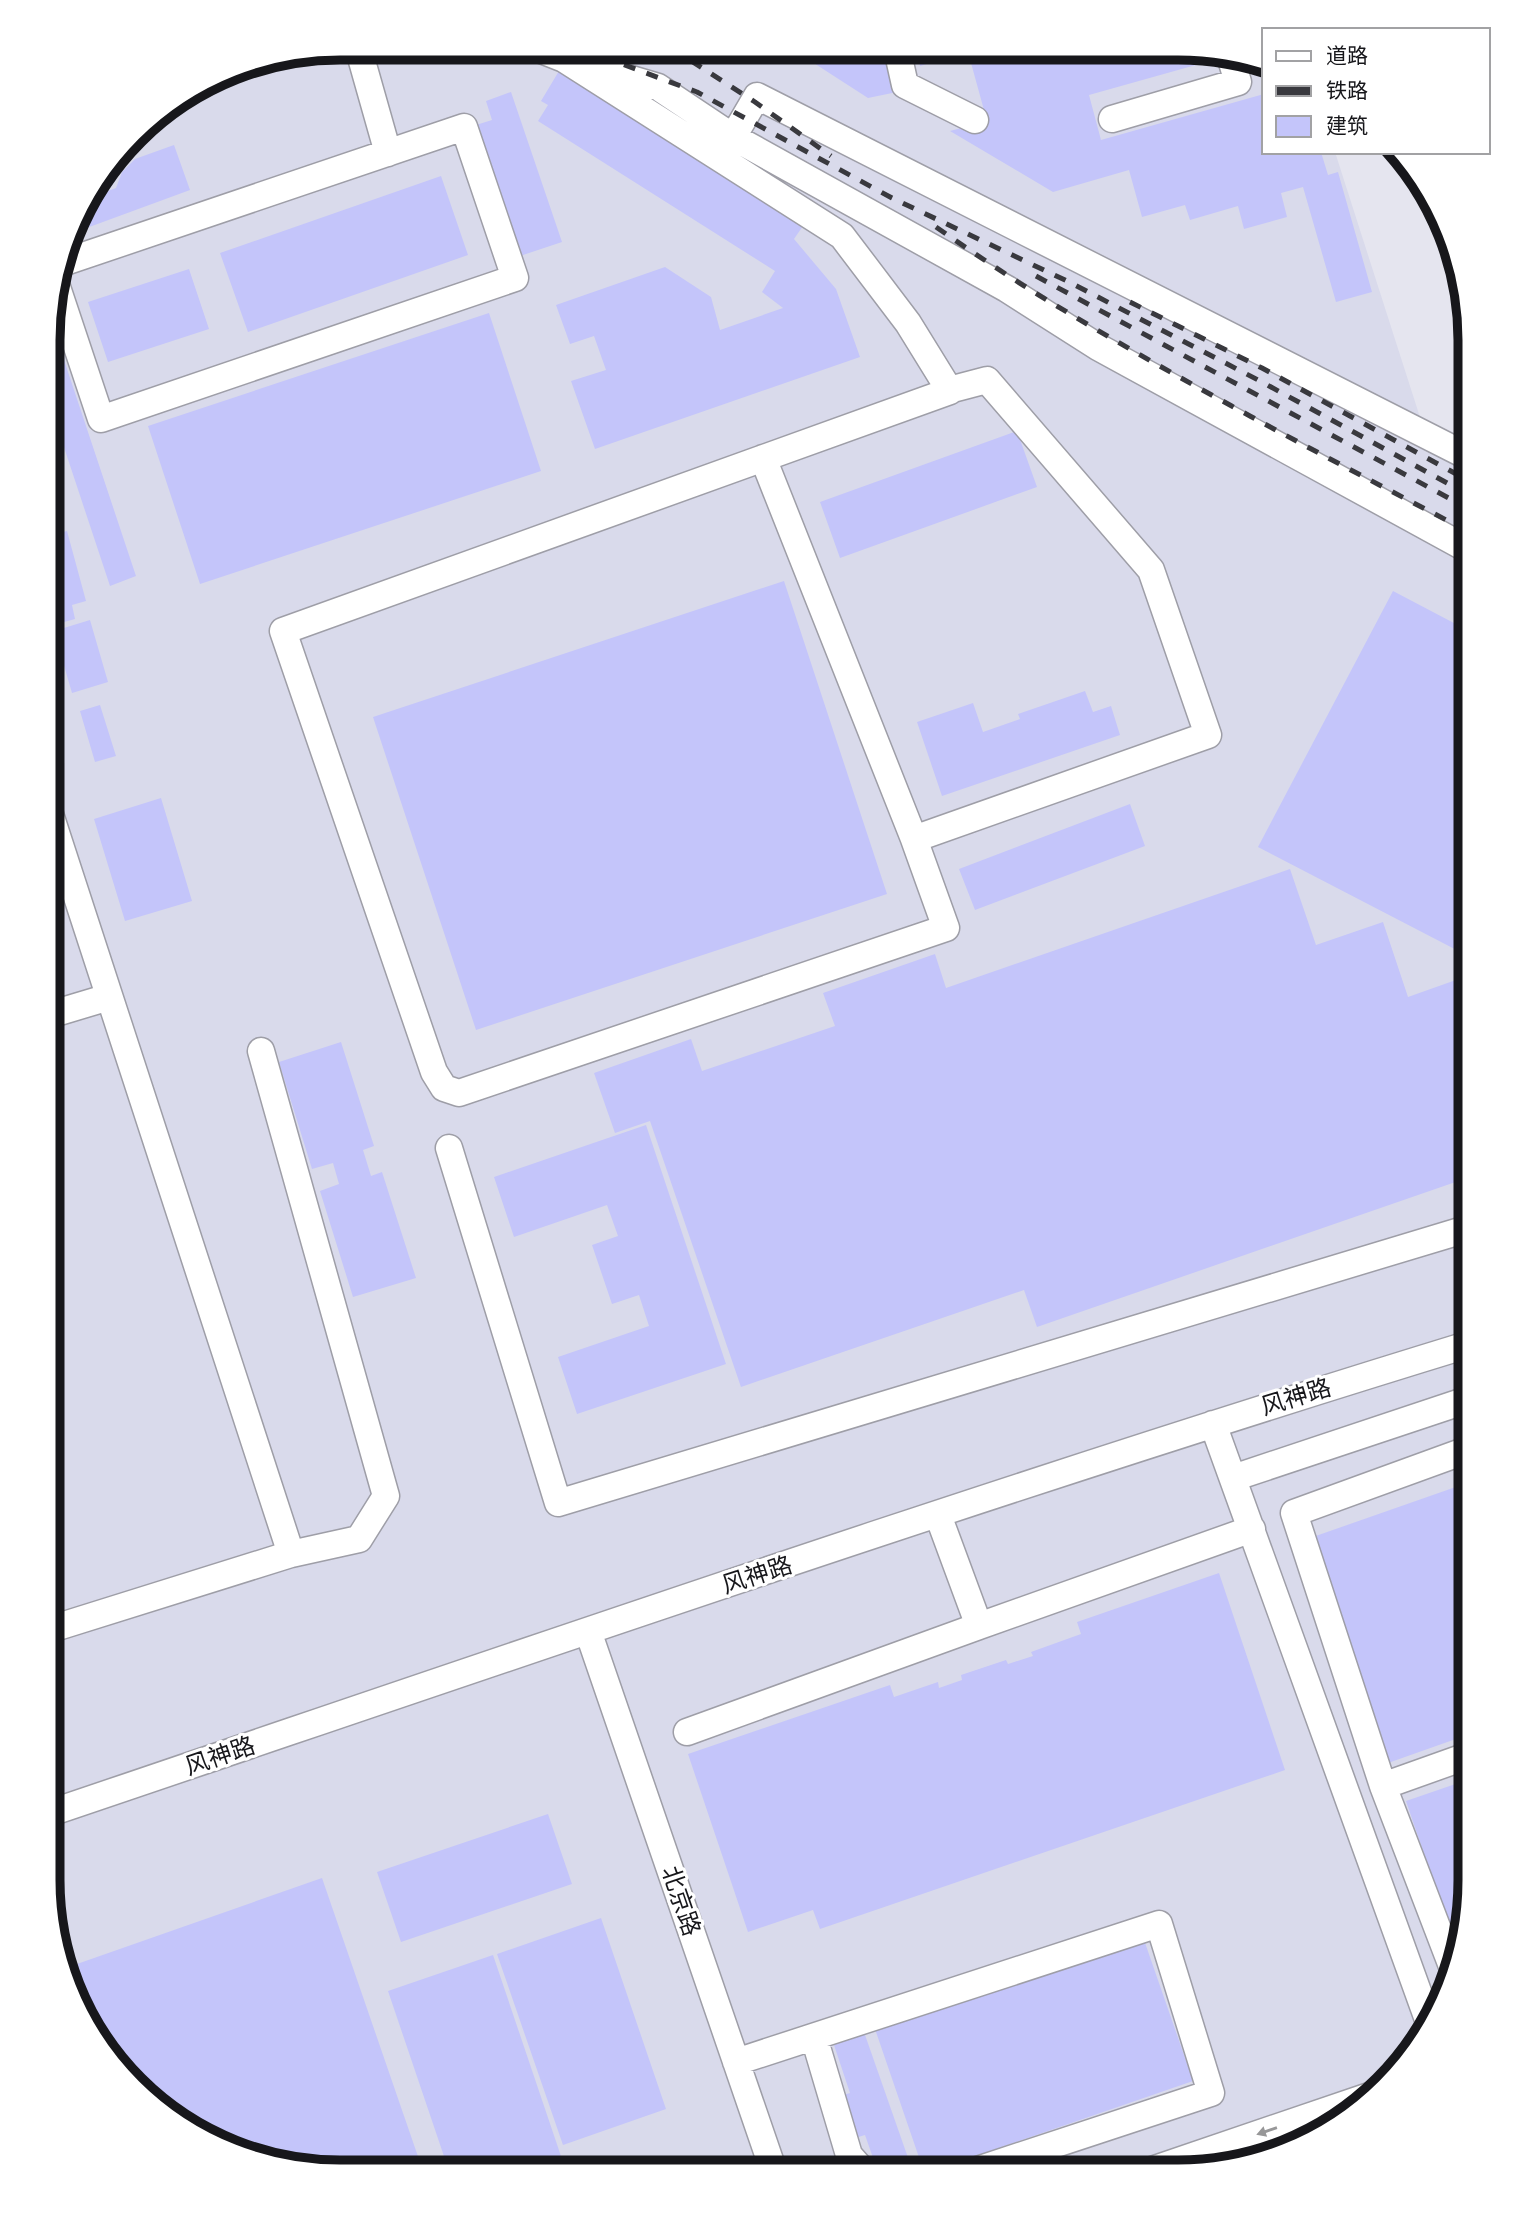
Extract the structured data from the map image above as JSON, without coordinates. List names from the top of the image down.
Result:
{
  "streets": {
    "street": ["风神路", "北京路"]
  },
  "crossings": [
    ["风神路", "北京路"]
  ],
  "legend": ["道路", "铁路", "建筑"]
}
